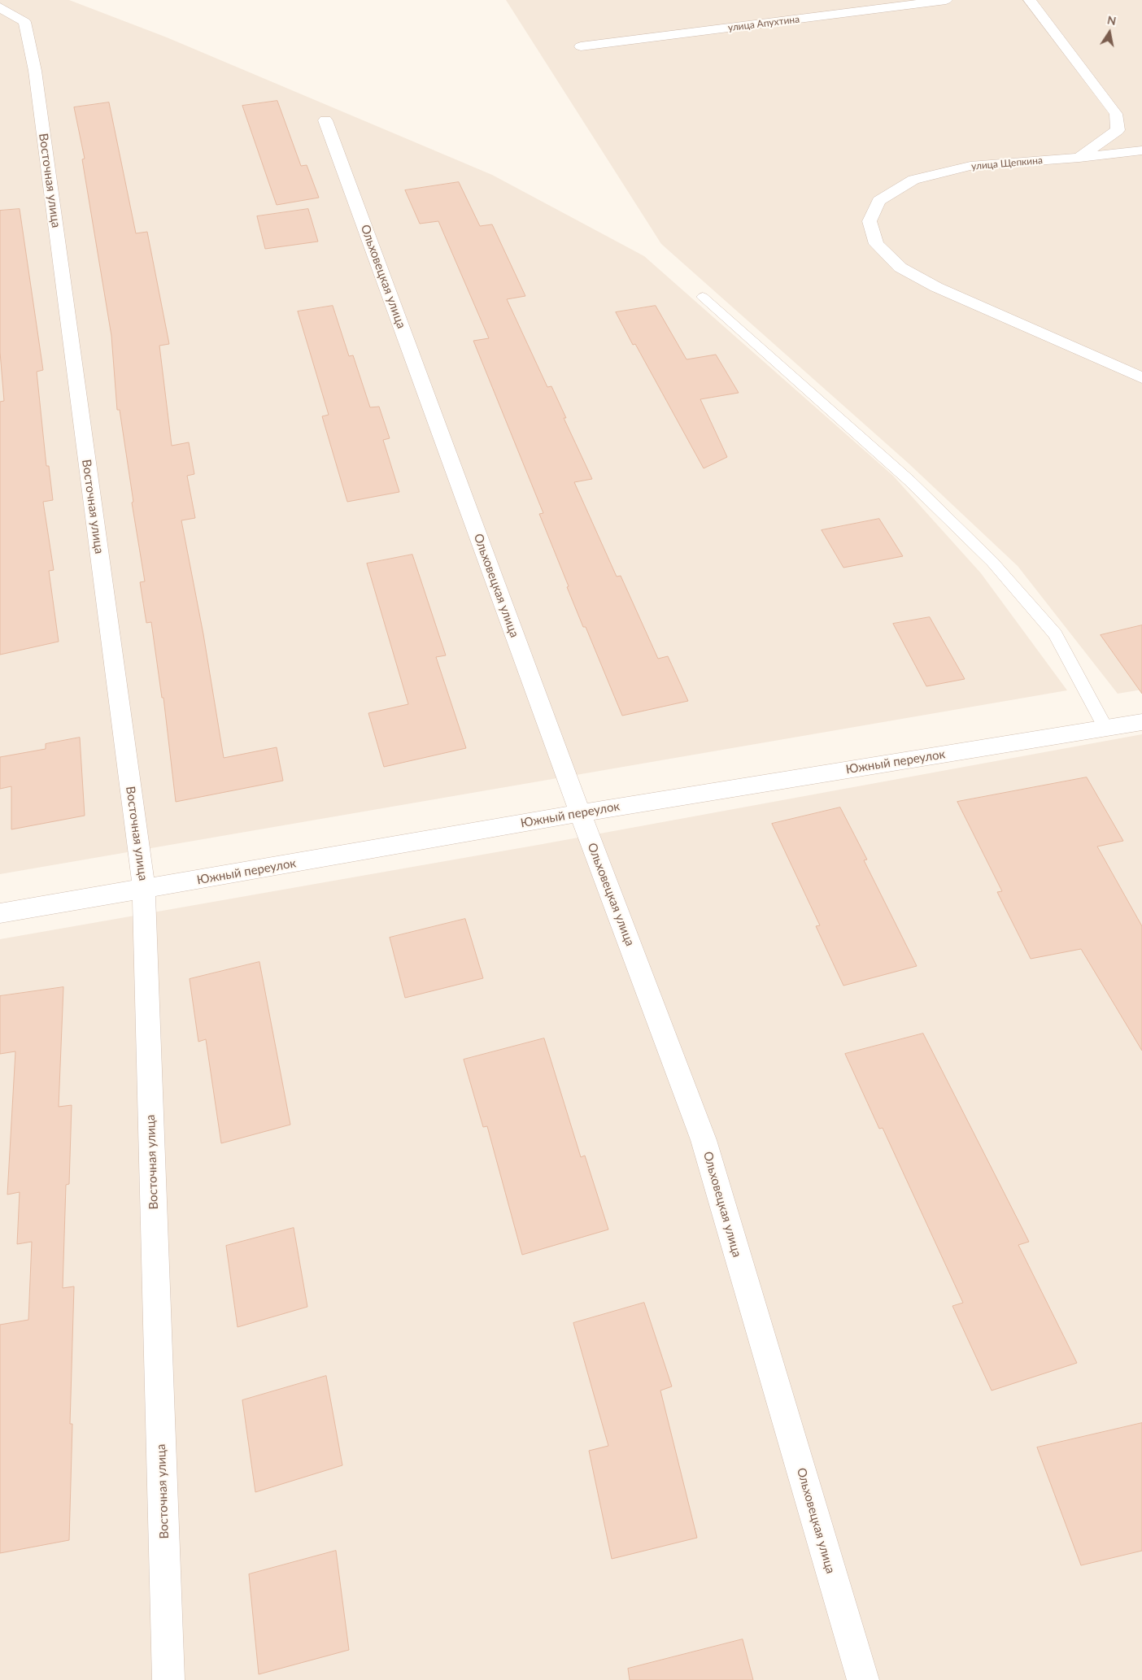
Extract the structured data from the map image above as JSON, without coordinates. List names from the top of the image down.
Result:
{
  "streets": {
    "street": [
      "улица Апухтина",
      "улица Щепкина",
      "Восточная улица",
      "Ольховецкая улица",
      "Южный переулок"
    ]
  },
  "crossings": [
    ["Восточная улица", "Южный переулок"],
    ["Ольховецкая улица", "Южный переулок"]
  ],
  "north": "top"
}
